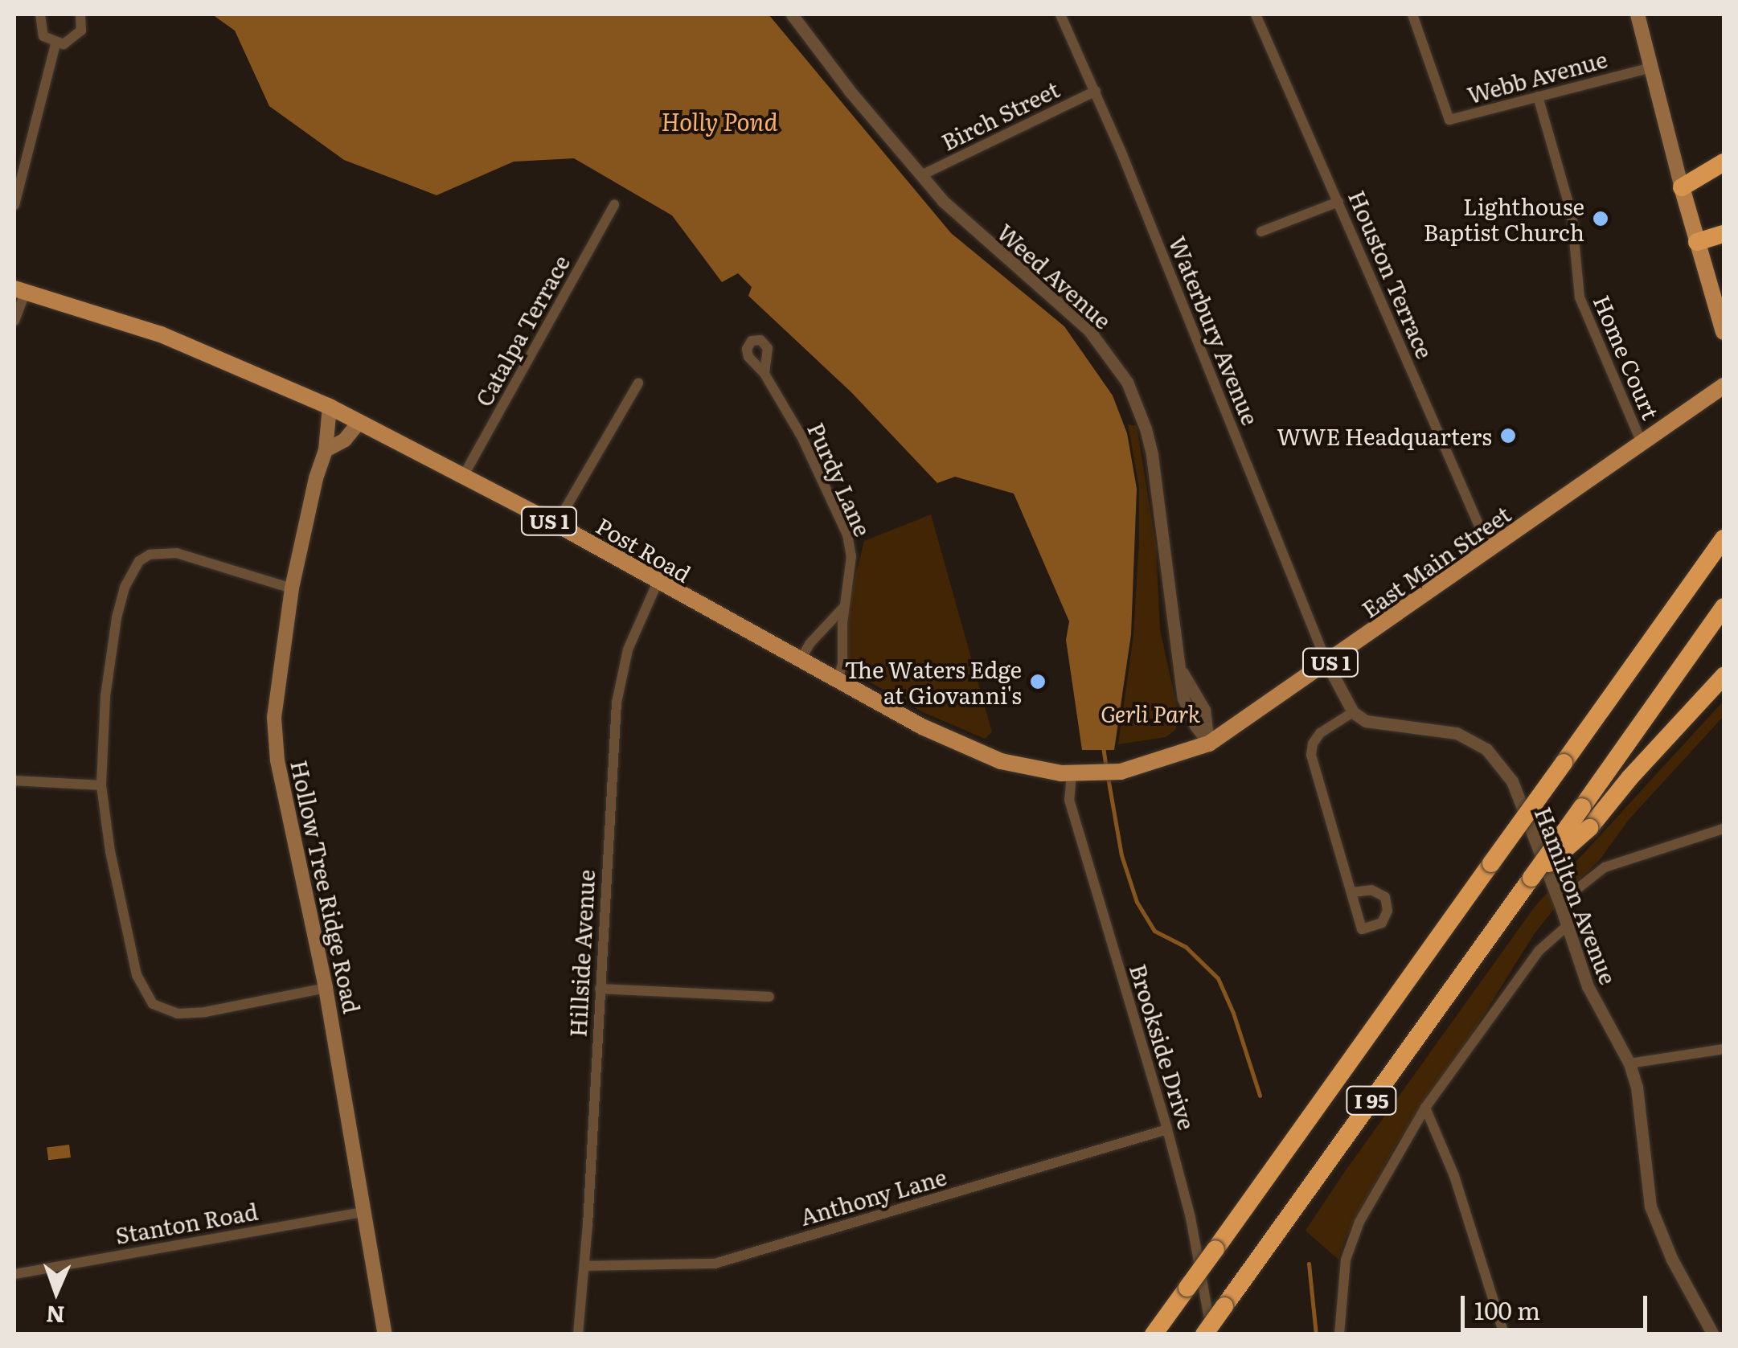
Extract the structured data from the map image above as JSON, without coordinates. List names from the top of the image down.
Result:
{
  "streets": {
    "highway": ["I 95"],
    "main road": [
      "US 1",
      "Post Road",
      "East Main Street",
      "Hollow Tree Ridge Road"
    ],
    "street": [
      "Webb Avenue",
      "Birch Street",
      "Houston Terrace",
      "Weed Avenue",
      "Catalpa Terrace",
      "Waterbury Avenue",
      "Home Court",
      "Purdy Lane",
      "Hamilton Avenue",
      "Hillside Avenue",
      "Brookside Drive",
      "Anthony Lane",
      "Stanton Road"
    ]
  },
  "crossings": [
    ["Webb Avenue", "Home Court"],
    ["Birch Street", "Weed Avenue"],
    ["Birch Street", "Waterbury Avenue"],
    ["Houston Terrace", "East Main Street"],
    ["Weed Avenue", "East Main Street"],
    ["Catalpa Terrace", "Post Road"],
    ["Waterbury Avenue", "East Main Street"],
    ["Home Court", "East Main Street"],
    ["Purdy Lane", "Post Road"],
    ["Post Road", "East Main Street"],
    ["Post Road", "Hollow Tree Ridge Road"],
    ["Post Road", "Hillside Avenue"],
    ["Post Road", "Brookside Drive"],
    ["East Main Street", "Brookside Drive"],
    ["Hollow Tree Ridge Road", "Stanton Road"],
    ["Hillside Avenue", "Anthony Lane"],
    ["Brookside Drive", "Anthony Lane"]
  ],
  "water": ["Holly Pond"],
  "parks": ["Gerli Park"],
  "places": ["Lighthouse Baptist Church", "WWE Headquarters", "The Waters Edge at Giovanni's"],
  "scale_bar": "100 m",
  "north": "bottom"
}
